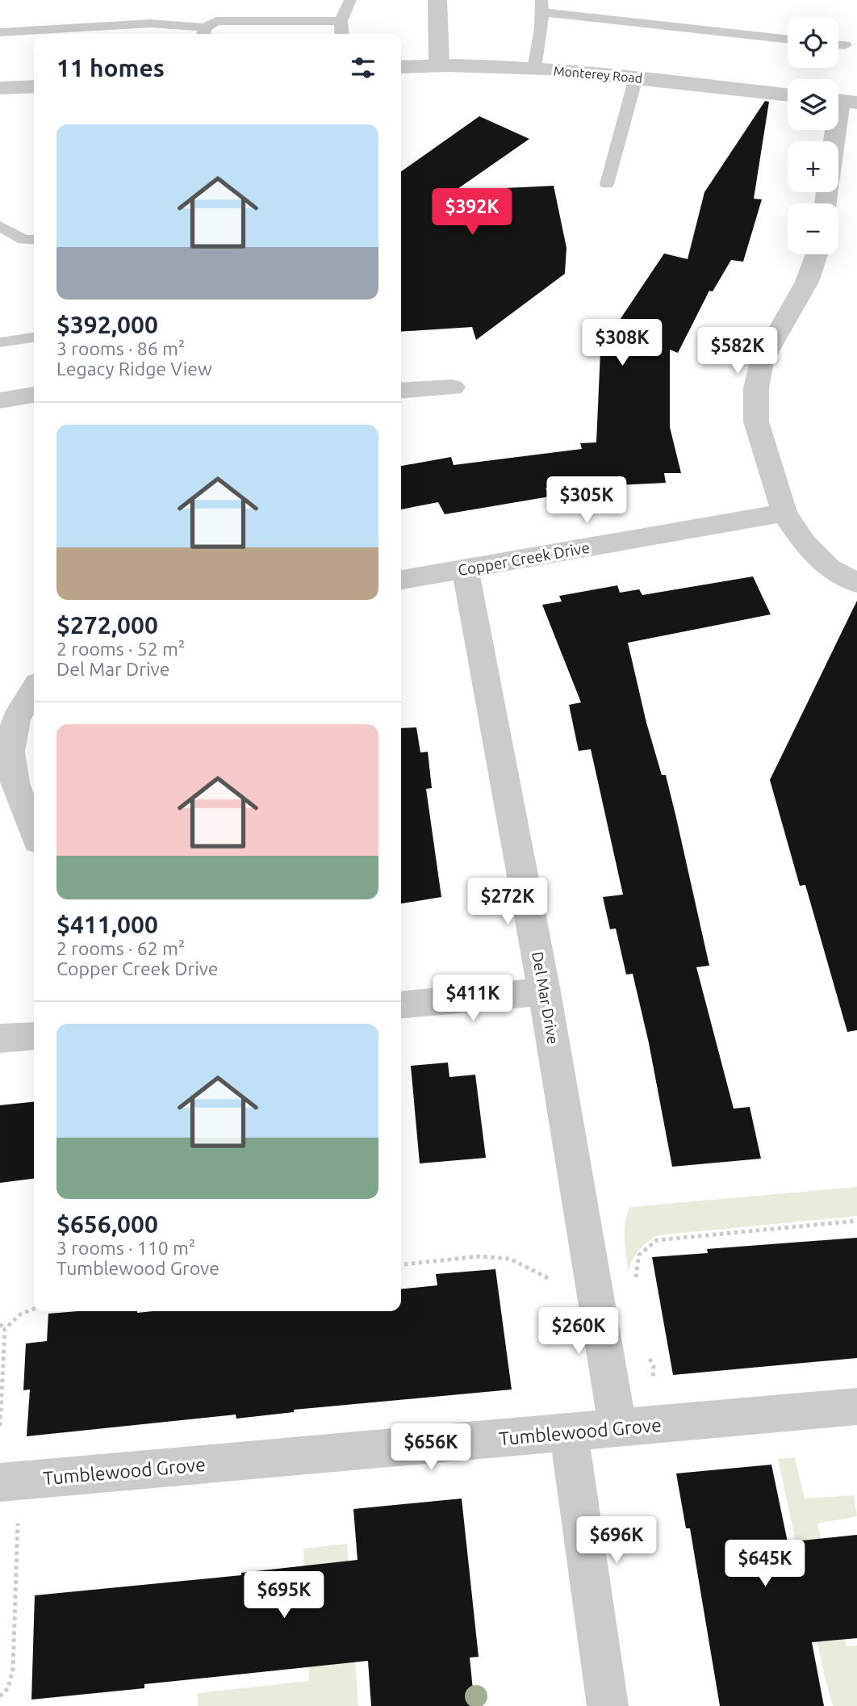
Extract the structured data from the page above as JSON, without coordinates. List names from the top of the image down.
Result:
{
  "streets": {
    "street": [
      "Monterey Road",
      "Copper Creek Drive",
      "Del Mar Drive",
      "Tumblewood Grove"
    ]
  },
  "crossings": [
    ["Copper Creek Drive", "Del Mar Drive"],
    ["Del Mar Drive", "Tumblewood Grove"]
  ],
  "page": {
    "map_buttons": ["+", "−"],
    "heading": "11 homes",
    "list": [
      {
        "name": "$392,000",
        "note": "3 rooms · 86 m² · Legacy Ridge View"
      },
      {
        "name": "$272,000",
        "note": "2 rooms · 52 m² · Del Mar Drive"
      },
      {
        "name": "$411,000",
        "note": "2 rooms · 62 m² · Copper Creek Drive"
      },
      {
        "name": "$656,000",
        "note": "3 rooms · 110 m² · Tumblewood Grove"
      }
    ],
    "price": [
      "$392K",
      "$308K",
      "$582K",
      "$305K",
      "$272K",
      "$411K",
      "$260K",
      "$656K",
      "$696K",
      "$645K",
      "$695K"
    ]
  }
}
